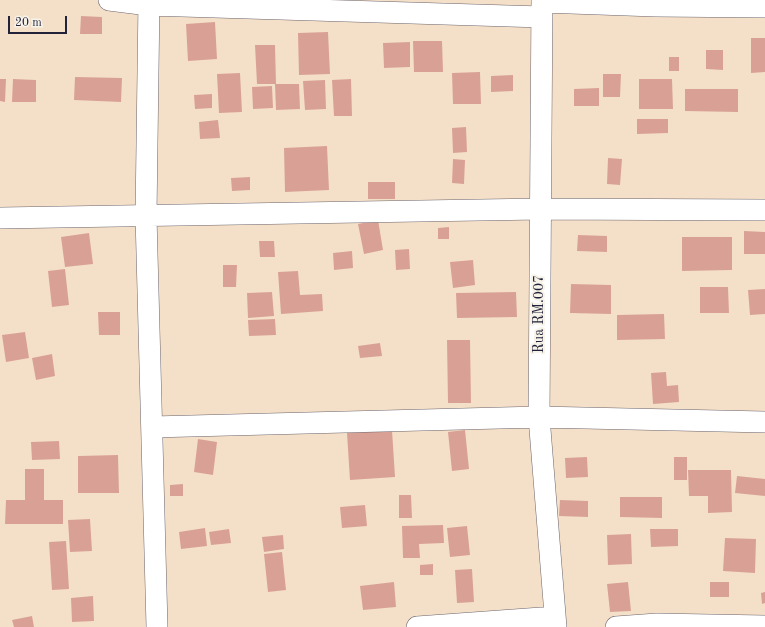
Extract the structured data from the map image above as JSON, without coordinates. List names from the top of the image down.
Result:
{
  "streets": {
    "street": ["Rua RM.007"]
  },
  "scale_bar": "20 m"
}
